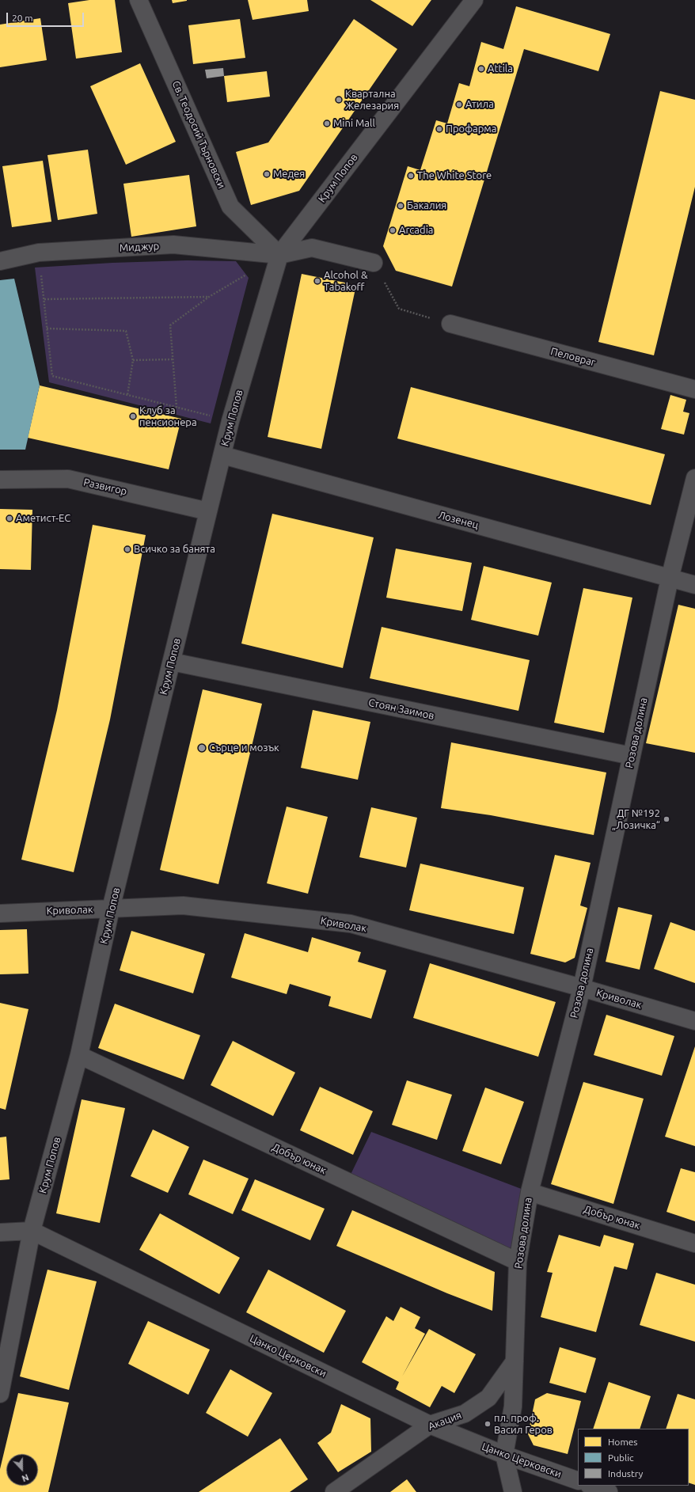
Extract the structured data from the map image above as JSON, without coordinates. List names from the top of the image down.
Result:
{
  "streets": {
    "street": [
      "Св. Теодосий Търновски",
      "Крум Попов",
      "Миджур",
      "Пеловраг",
      "Развигор",
      "Лозенец",
      "Стоян Заимов",
      "Розова долина",
      "Криволак",
      "Добър юнак",
      "Цанко Церковски",
      "Акация"
    ]
  },
  "crossings": [
    ["Св. Теодосий Търновски", "Крум Попов"],
    ["Св. Теодосий Търновски", "Миджур"],
    ["Крум Попов", "Миджур"],
    ["Крум Попов", "Развигор"],
    ["Крум Попов", "Лозенец"],
    ["Крум Попов", "Стоян Заимов"],
    ["Крум Попов", "Криволак"],
    ["Крум Попов", "Добър юнак"],
    ["Крум Попов", "Цанко Церковски"],
    ["Лозенец", "Розова долина"],
    ["Стоян Заимов", "Розова долина"],
    ["Розова долина", "Криволак"],
    ["Розова долина", "Добър юнак"],
    ["Розова долина", "Цанко Церковски"],
    ["Розова долина", "Акация"],
    ["Цанко Церковски", "Акация"]
  ],
  "places": [
    "Attila",
    "Квартална Железария",
    "Атила",
    "Mini Mall",
    "Профарма",
    "Медея",
    "The White Store",
    "Бакалия",
    "Arcadia",
    "Alcohol & Tabakoff",
    "Клуб за пенсионера",
    "Аметист-ЕС",
    "Всичко за банята",
    "Сърце и мозък",
    "ДГ №192 „Лозичка“",
    "пл. проф. Васил Геров"
  ],
  "legend": ["Homes", "Public", "Industry"],
  "scale_bar": "20 m",
  "north": "bottom"
}
